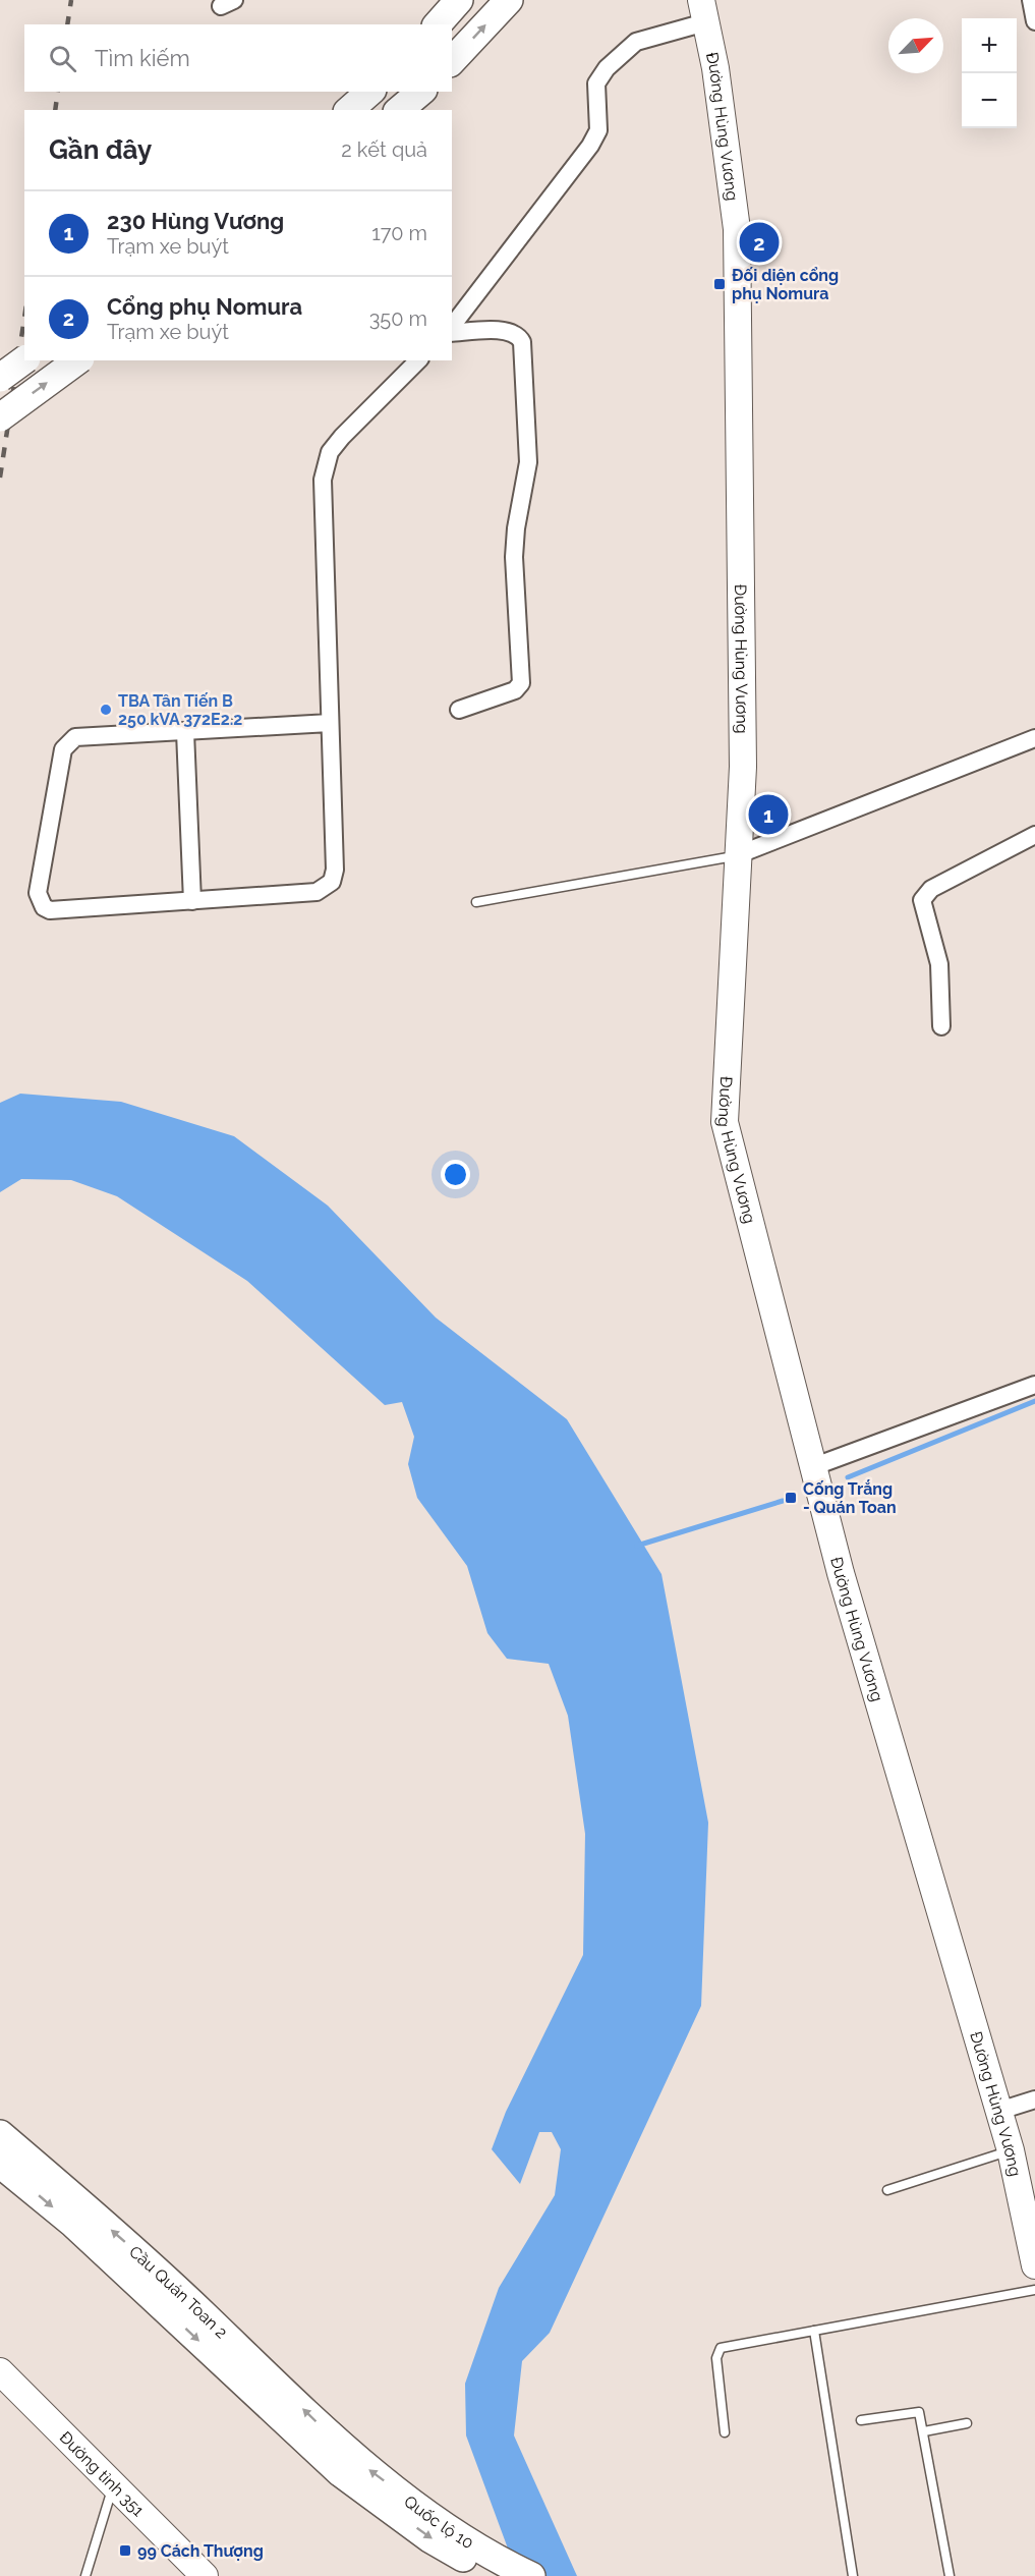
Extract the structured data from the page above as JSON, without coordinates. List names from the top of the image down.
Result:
{
  "streets": {
    "highway": ["Cầu Quán Toan 2", "Quốc lộ 10"],
    "main road": ["Đường Hùng Vương", "Đường tỉnh 351"]
  },
  "crossings": [
    ["Cầu Quán Toan 2", "Quốc lộ 10"]
  ],
  "places": {
    "transit": ["Đối diện cổng phụ Nomura", "Cống Trắng - Quán Toan", "99 Cách Thượng"],
    "other": ["TBA Tân Tiến B 250 kVA 372E2.2"]
  },
  "north": "top right",
  "page": {
    "map_buttons": ["+", "−"],
    "search": "Tìm kiếm",
    "heading": ["Gần đây", "2 kết quả"],
    "list": [
      {
        "mark": "1",
        "name": "230 Hùng Vương",
        "note": "Trạm xe buýt",
        "value": "170 m"
      },
      {
        "mark": "2",
        "name": "Cổng phụ Nomura",
        "note": "Trạm xe buýt",
        "value": "350 m"
      }
    ],
    "pins": ["2", "1"]
  }
}
